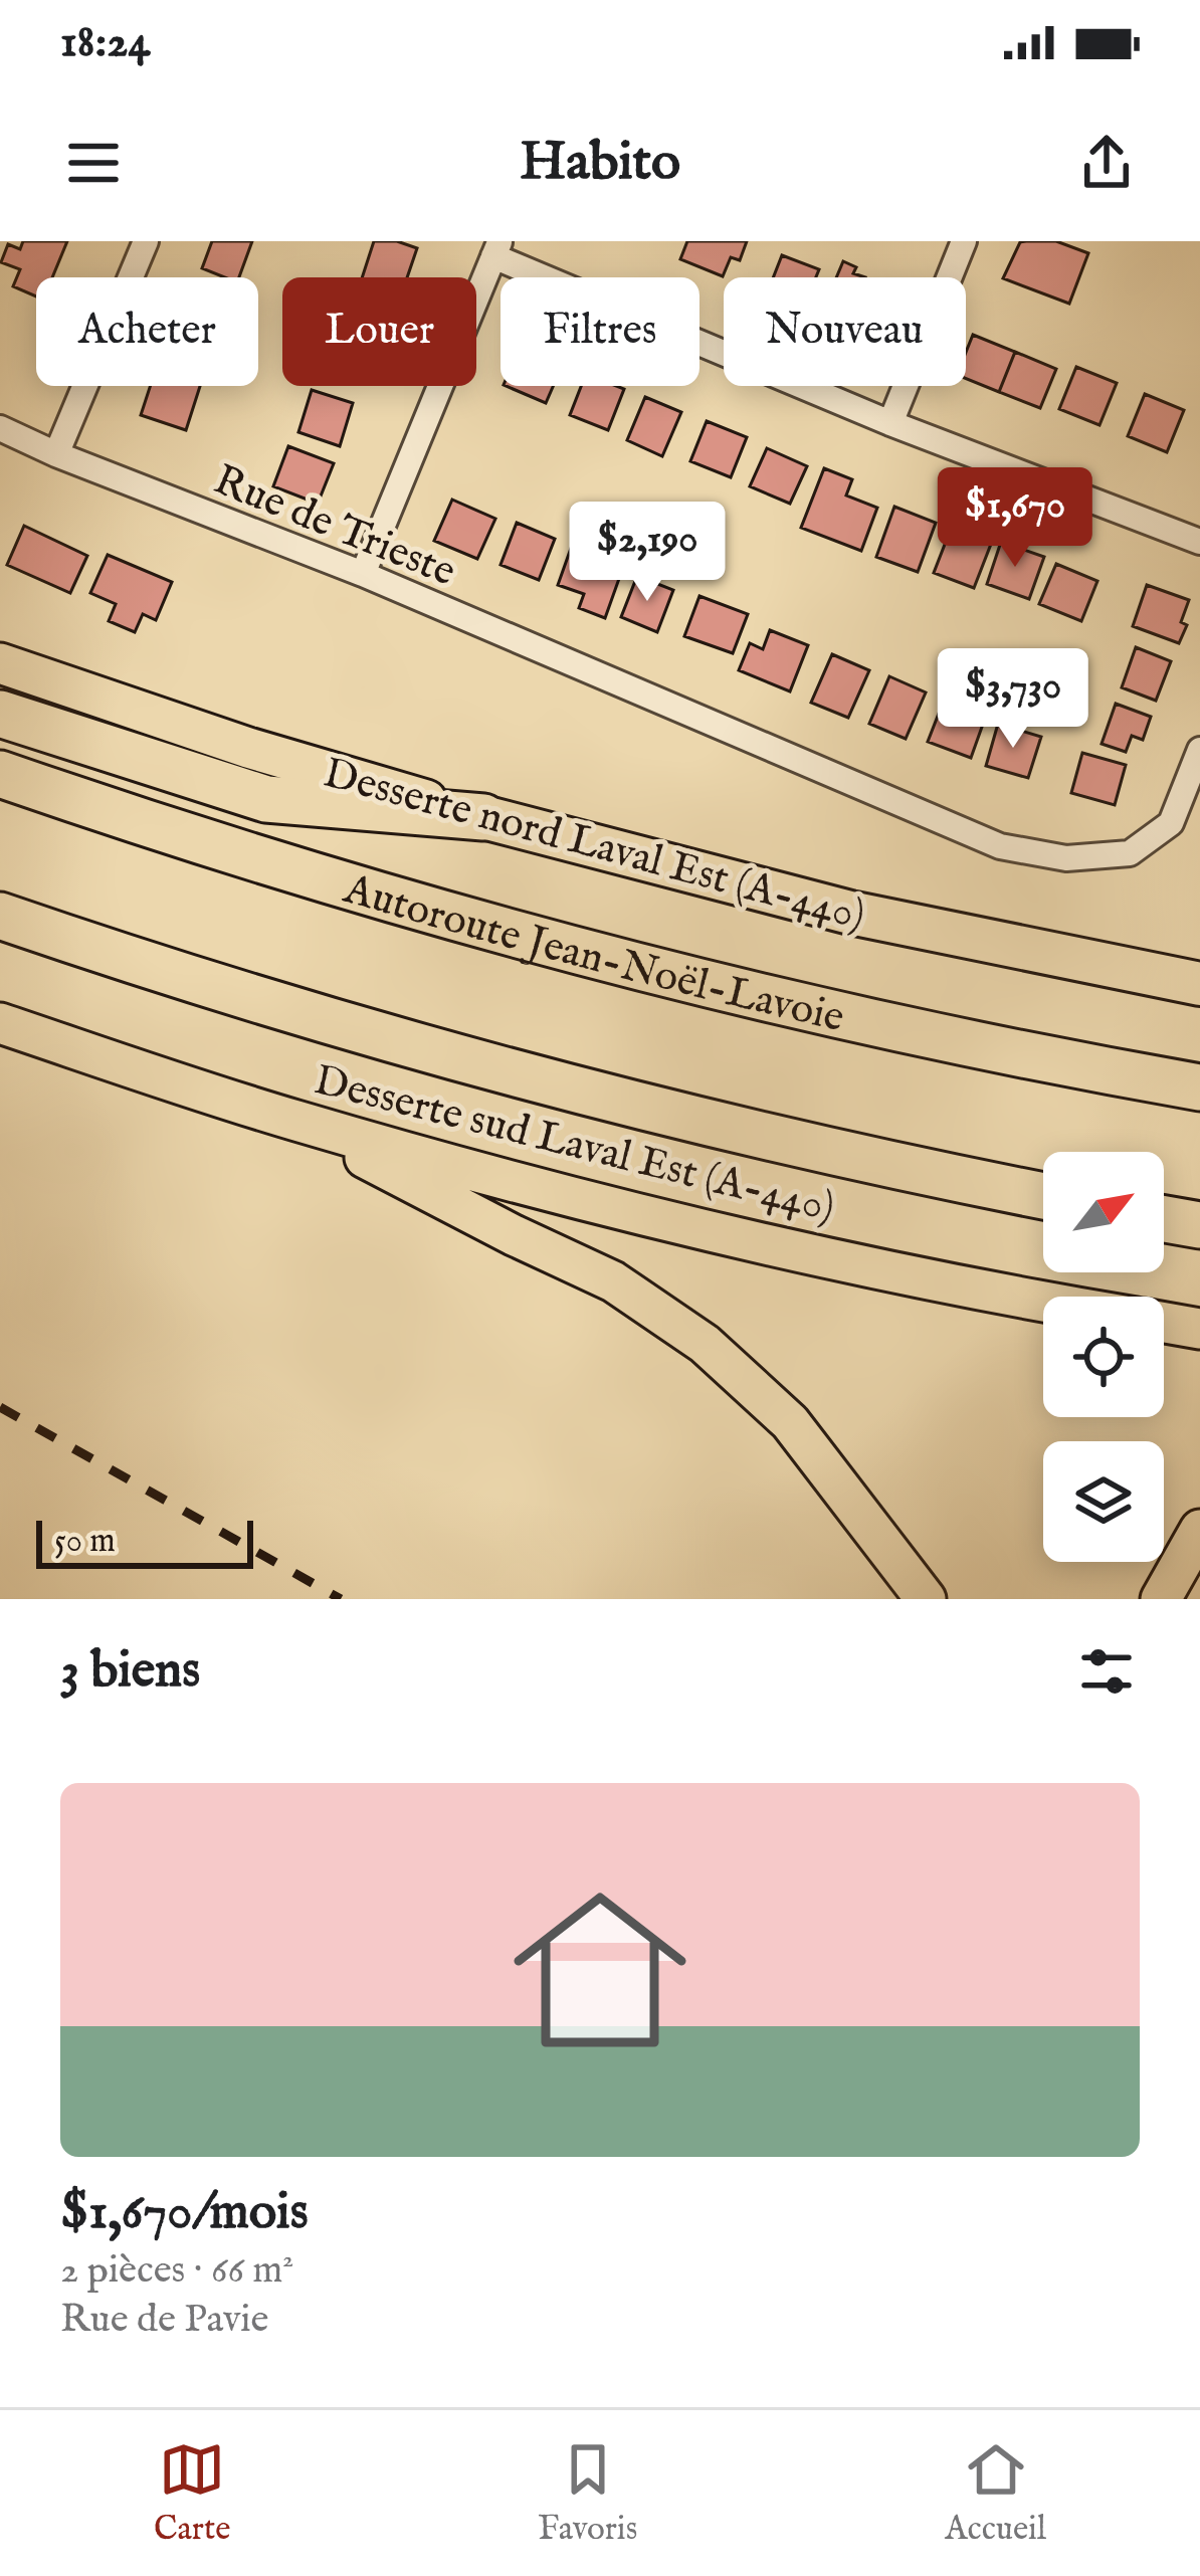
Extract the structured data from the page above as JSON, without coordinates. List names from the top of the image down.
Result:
{
  "streets": {
    "highway": ["Desserte nord Laval Est (A-440)", "Autoroute Jean-Noël-Lavoie"],
    "main road": ["Desserte sud Laval Est (A-440)"],
    "street": ["Rue de Trieste"]
  },
  "scale_bar": "50 m",
  "north": "top right",
  "page": {
    "status": "18:24",
    "header": "Habito",
    "chip": [
      "Acheter",
      "Louer",
      "Filtres",
      "Nouveau"
    ],
    "price": ["$1,670", "$2,190", "$3,730"],
    "scale": "50 m",
    "heading": "3 biens",
    "list": [
      {
        "name": "$1,670/mois",
        "note": "2 pièces · 66 m² · Rue de Pavie"
      }
    ],
    "tabs": ["Carte", "Favoris", "Accueil"]
  }
}
